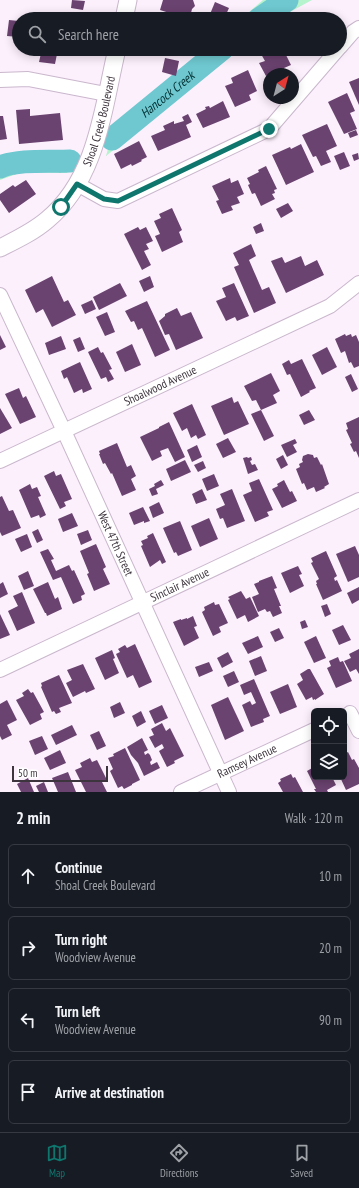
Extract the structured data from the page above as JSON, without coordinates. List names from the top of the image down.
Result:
{
  "streets": {
    "street": [
      "Shoal Creek Boulevard",
      "Shoalwood Avenue",
      "West 47th Street",
      "Sinclair Avenue",
      "Ramsey Avenue"
    ]
  },
  "crossings": [
    ["Shoalwood Avenue", "West 47th Street"],
    ["West 47th Street", "Sinclair Avenue"],
    ["West 47th Street", "Ramsey Avenue"]
  ],
  "water": ["Hancock Creek"],
  "scale_bar": "50 m",
  "north": "top right",
  "page": {
    "search": "Search here",
    "scale": "50 m",
    "heading": ["2 min", "Walk · 120 m"],
    "list": [
      ["Continue", "Shoal Creek Boulevard", "10 m"],
      ["Turn right", "Woodview Avenue", "20 m"],
      ["Turn left", "Woodview Avenue", "90 m"],
      "Arrive at destination"
    ],
    "nav": ["Map", "Directions", "Saved"]
  }
}
